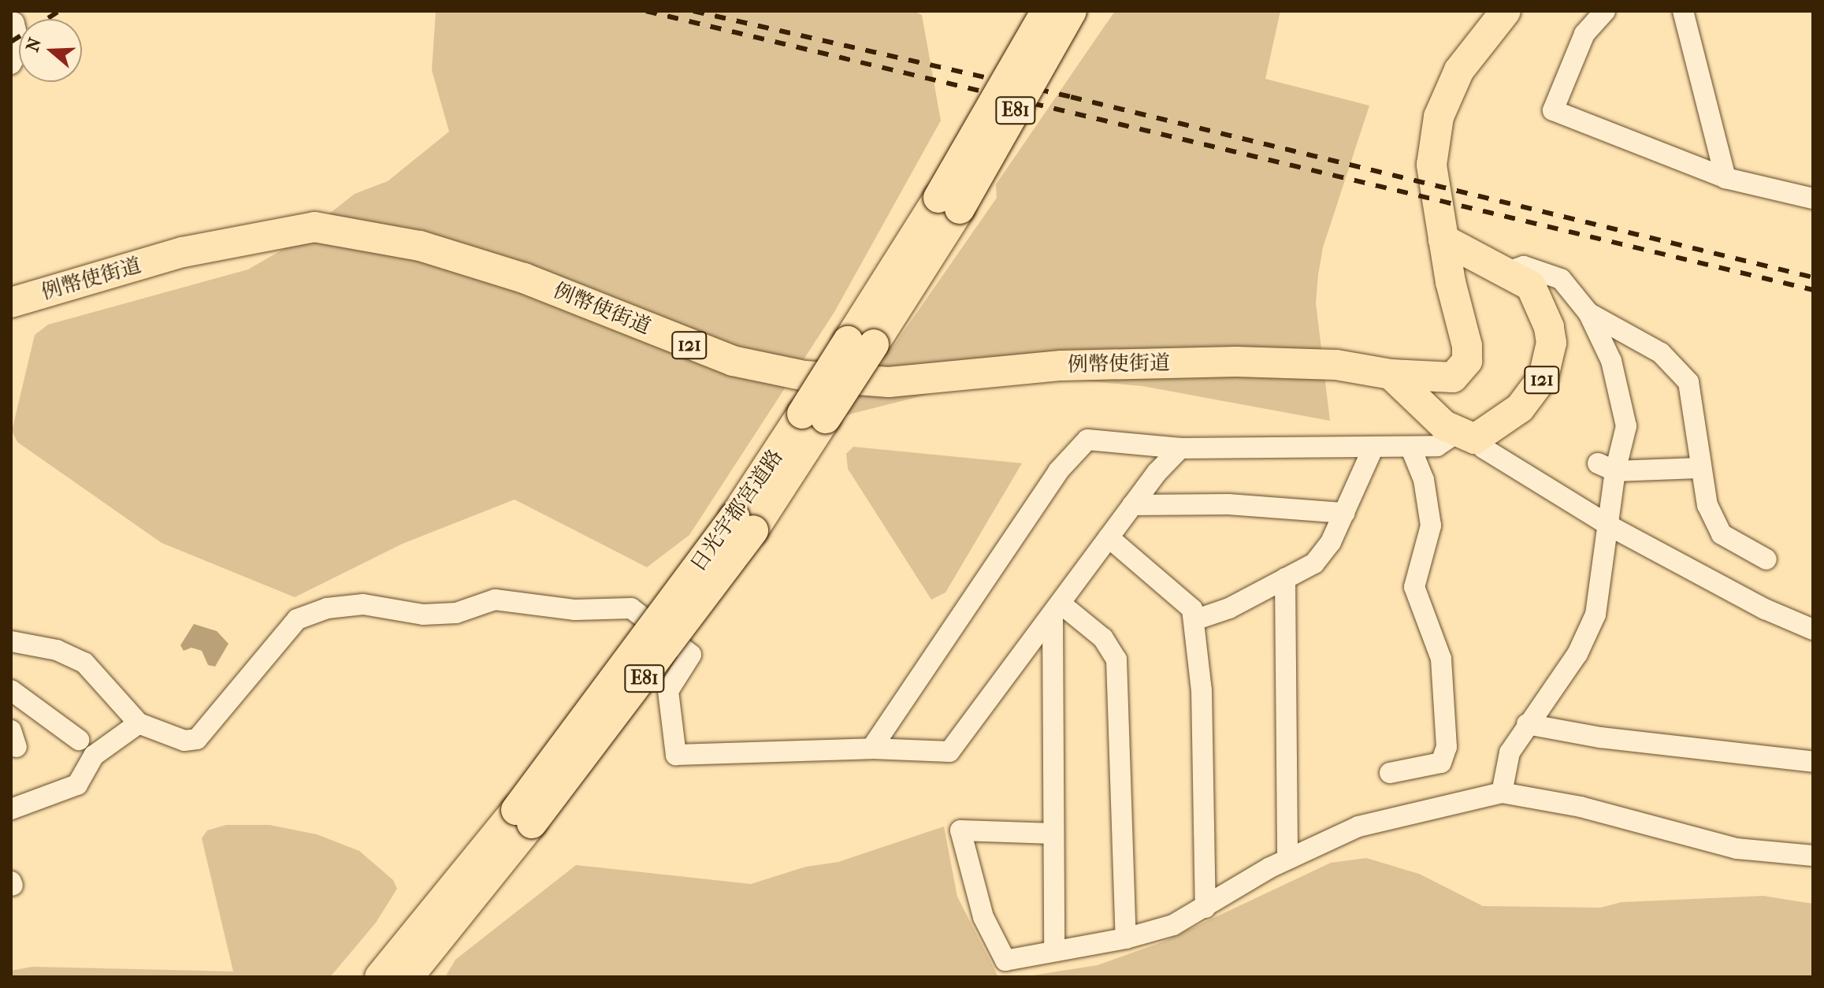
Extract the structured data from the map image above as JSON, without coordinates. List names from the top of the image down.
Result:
{
  "streets": {
    "highway": [
      "E81",
      "例幣使街道",
      "121",
      "日光宇都宮道路"
    ]
  },
  "crossings": [
    ["例幣使街道", "121"]
  ],
  "north": "left"
}
